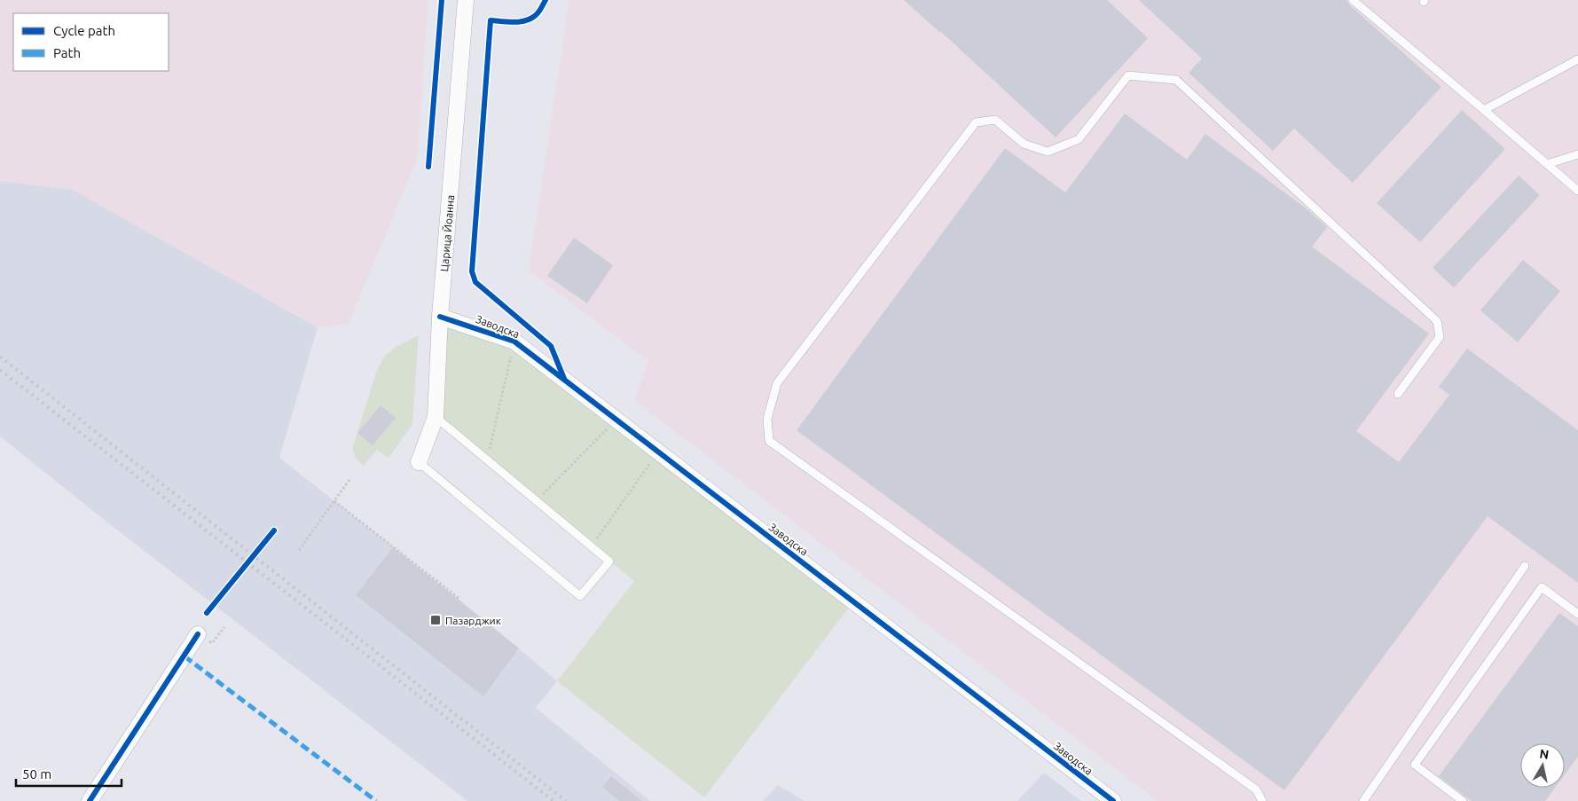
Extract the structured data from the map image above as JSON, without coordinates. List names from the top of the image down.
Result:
{
  "streets": {
    "street": ["Царица Йоанна", "Заводска"]
  },
  "crossings": [
    ["Царица Йоанна", "Заводска"]
  ],
  "places": {
    "transit": ["Пазарджик"]
  },
  "legend": ["Cycle path", "Path"],
  "scale_bar": "50 m",
  "north": "top"
}
